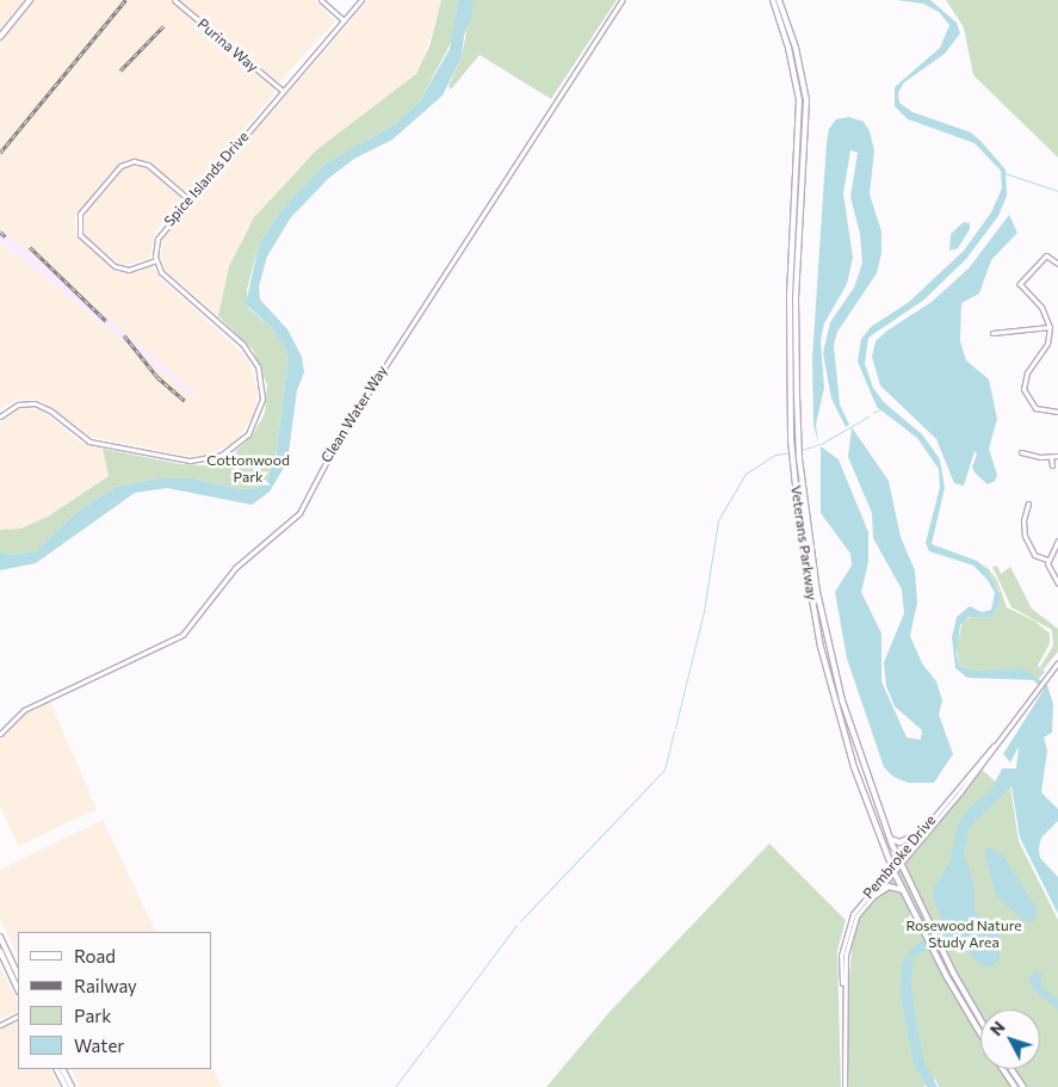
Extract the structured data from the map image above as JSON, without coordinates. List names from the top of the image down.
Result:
{
  "streets": {
    "main road": ["Veterans Parkway"],
    "street": [
      "Purina Way",
      "Spice Islands Drive",
      "Clean Water Way",
      "Pembroke Drive"
    ]
  },
  "crossings": [
    ["Purina Way", "Spice Islands Drive"],
    ["Veterans Parkway", "Pembroke Drive"]
  ],
  "parks": ["Cottonwood Park", "Rosewood Nature Study Area"],
  "legend": [
    "Road",
    "Railway",
    "Park",
    "Water"
  ],
  "north": "top left"
}
